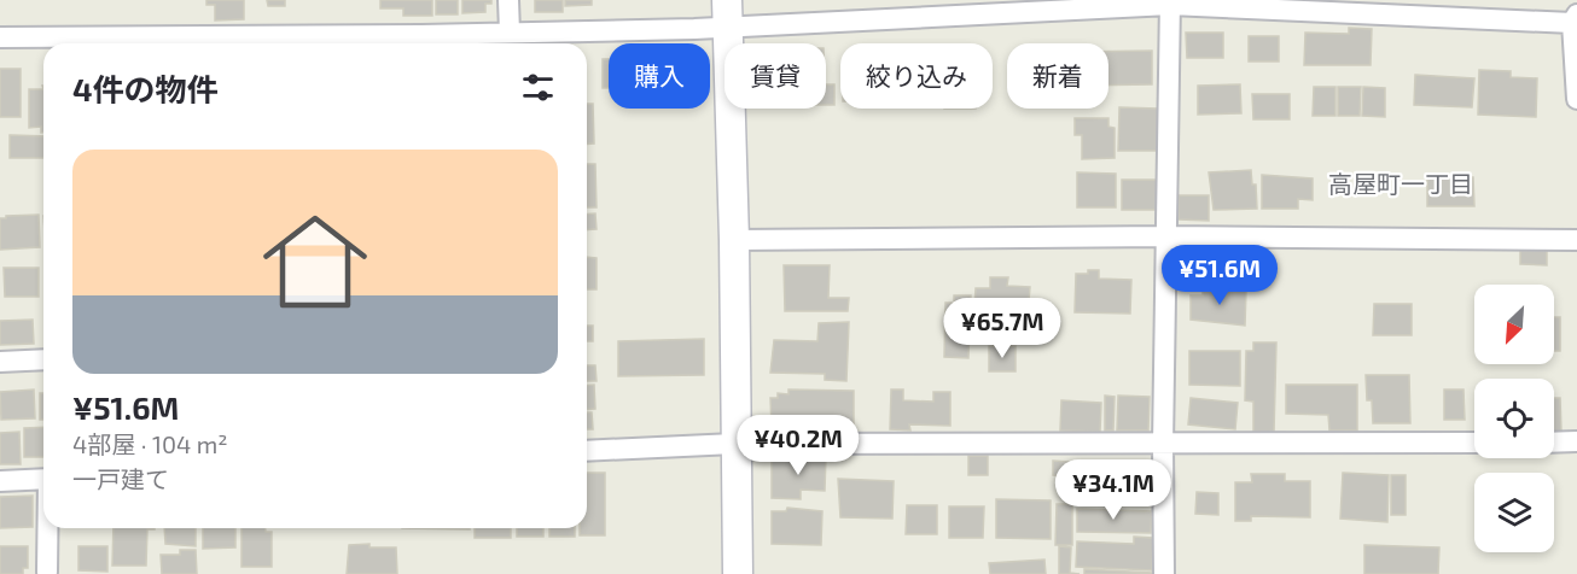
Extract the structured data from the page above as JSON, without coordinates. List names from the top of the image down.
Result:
{
  "districts": ["高屋町一丁目"],
  "north": "bottom left",
  "page": {
    "chip": [
      "購入",
      "賃貸",
      "絞り込み",
      "新着"
    ],
    "heading": "4件の物件",
    "list": [
      {
        "name": "¥51.6M",
        "note": "4部屋 · 104 m² · 一戸建て"
      }
    ],
    "price": [
      "¥51.6M",
      "¥65.7M",
      "¥40.2M",
      "¥34.1M"
    ]
  }
}
